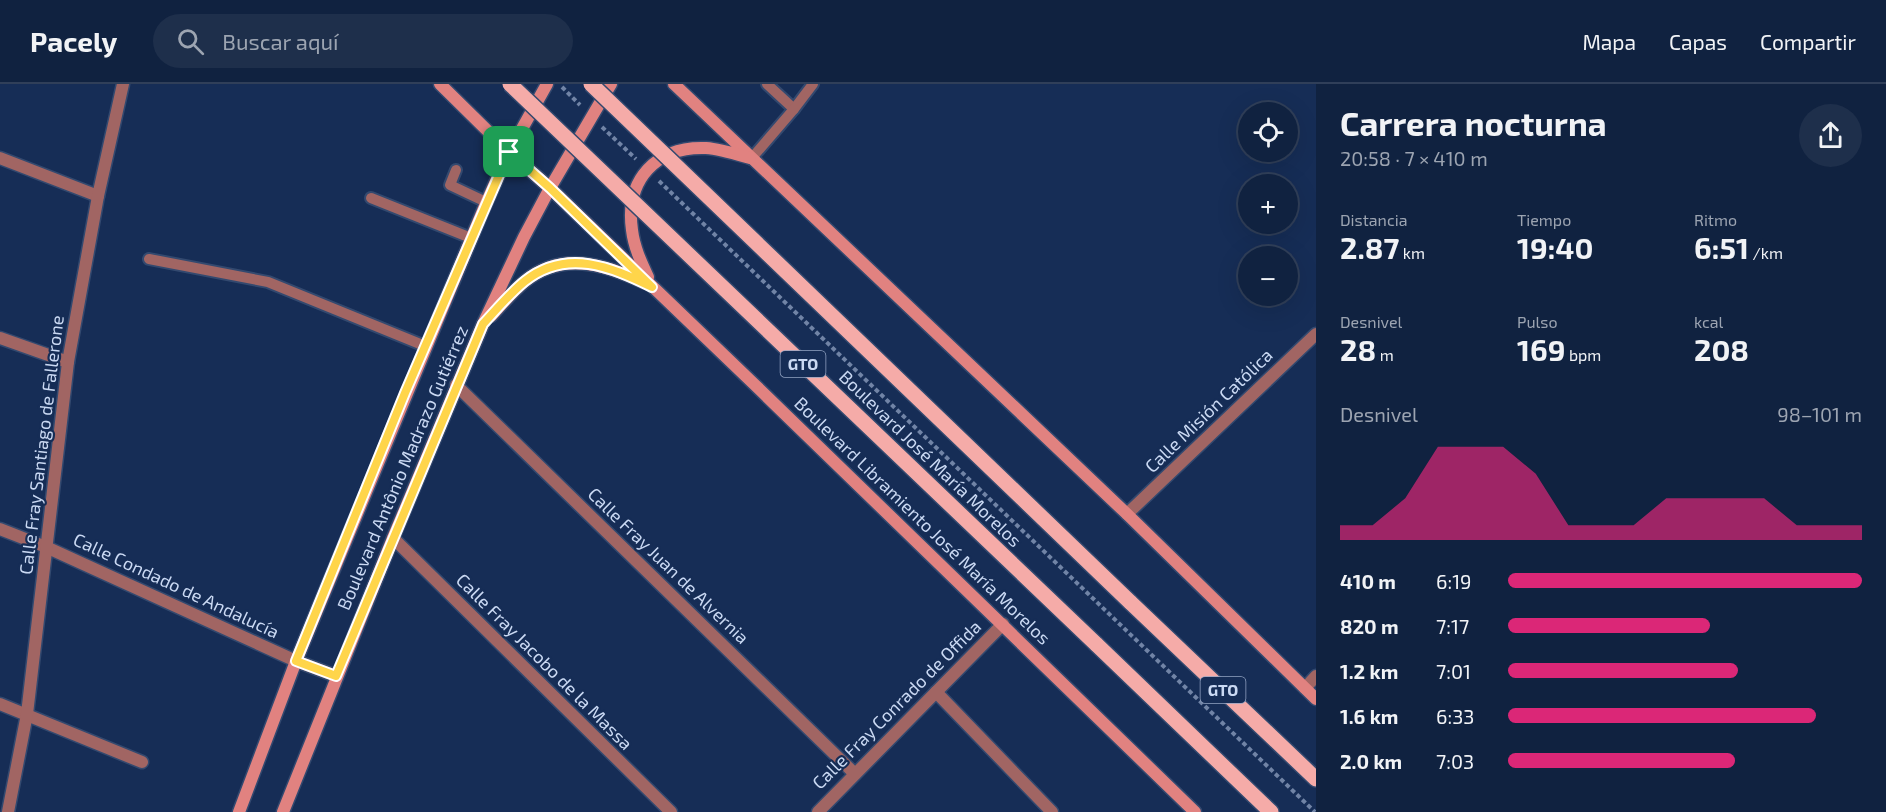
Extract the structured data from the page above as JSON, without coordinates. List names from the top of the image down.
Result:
{
  "streets": {
    "main road": ["GTO", "Boulevard José María Morelos"],
    "street": [
      "Calle Misión Católica",
      "Calle Fray Santiago de Fallerone",
      "Boulevard Antônio Madrazo Gutiérrez",
      "Boulevard Libramiento José María Morelos",
      "Calle Fray Juan de Alvernia",
      "Calle Condado de Andalucía",
      "Calle Fray Jacobo de la Massa",
      "Calle Fray Conrado de Offida"
    ]
  },
  "crossings": [
    ["Calle Fray Santiago de Fallerone", "Calle Condado de Andalucía"],
    ["Boulevard Antônio Madrazo Gutiérrez", "Boulevard Libramiento José María Morelos"],
    ["Boulevard Antônio Madrazo Gutiérrez", "Calle Fray Juan de Alvernia"],
    ["Boulevard Antônio Madrazo Gutiérrez", "Calle Condado de Andalucía"],
    ["Boulevard Antônio Madrazo Gutiérrez", "Calle Fray Jacobo de la Massa"],
    ["Boulevard Libramiento José María Morelos", "Calle Fray Conrado de Offida"],
    ["Calle Fray Juan de Alvernia", "Calle Fray Conrado de Offida"]
  ],
  "page": {
    "header": "Pacely",
    "search": "Buscar aquí",
    "nav": ["Mapa", "Capas", "Compartir"],
    "heading": ["Carrera nocturna", "20:58 · 7 × 410 m"],
    "map_buttons": ["+", "−"],
    "stats": [
      ["Distancia", "2.87 km"],
      ["Tiempo", "19:40"],
      ["Ritmo", "6:51 /km"],
      ["Desnivel", "28 m"],
      ["Pulso", "169 bpm"],
      ["kcal", "208"]
    ],
    "chart": ["Desnivel", "98–101 m"],
    "list": [
      {
        "name": "410 m",
        "note": "6:19"
      },
      {
        "name": "820 m",
        "note": "7:17"
      },
      {
        "name": "1.2 km",
        "note": "7:01"
      },
      {
        "name": "1.6 km",
        "note": "6:33"
      },
      {
        "name": "2.0 km",
        "note": "7:03"
      }
    ]
  }
}
